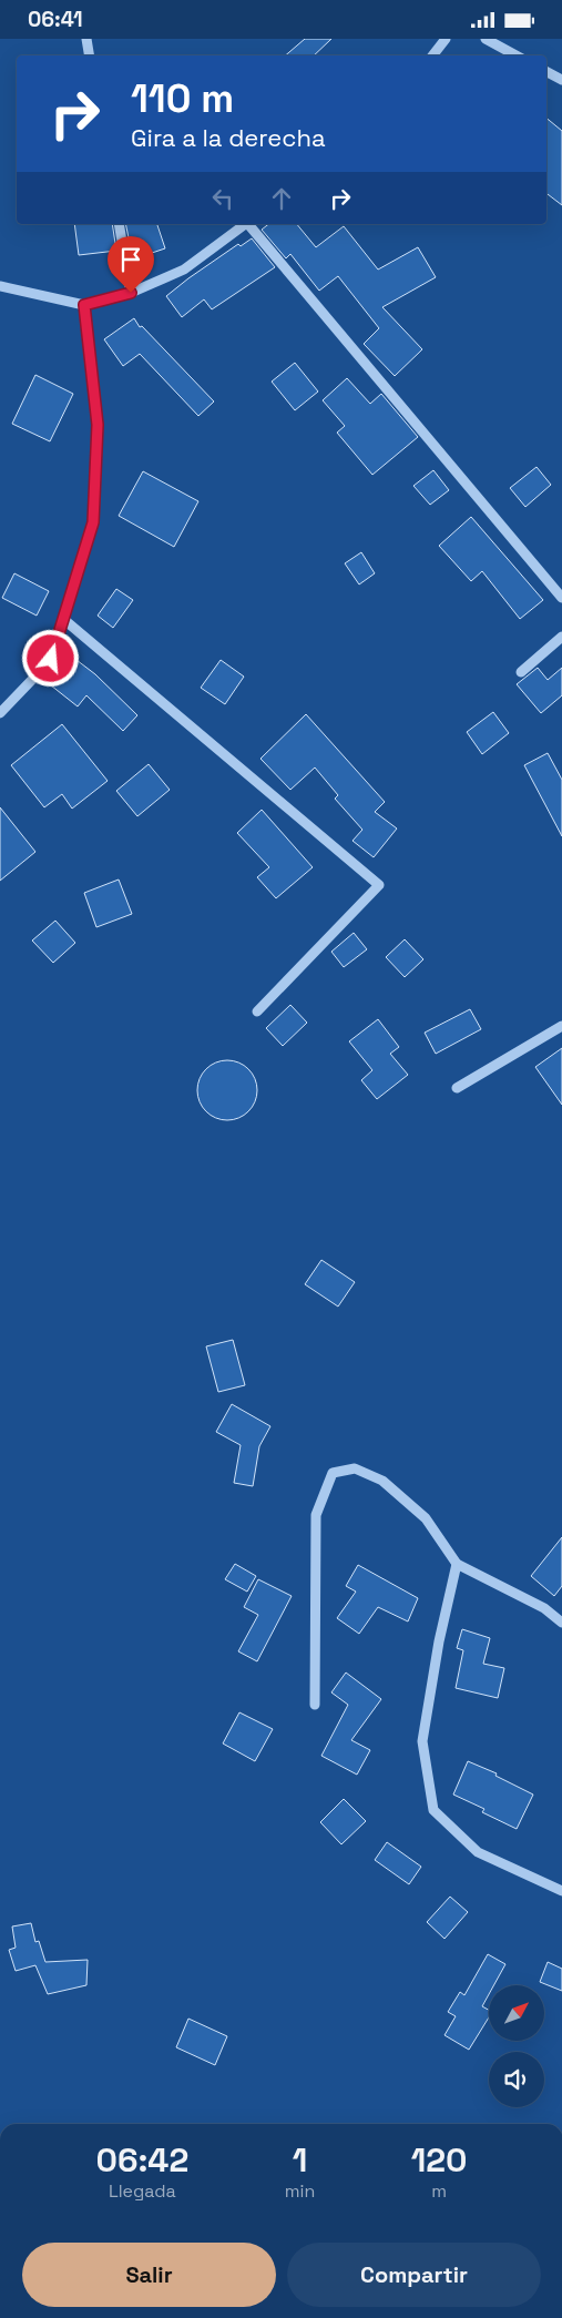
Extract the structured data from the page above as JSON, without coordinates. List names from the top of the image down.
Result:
{
  "north": "top right",
  "page": {
    "status": "06:41",
    "turn": ["110 m", "Gira a la derecha"],
    "eta": [
      "06:42",
      "Llegada",
      "1",
      "min",
      "120",
      "m"
    ],
    "buttons": ["Salir", "Compartir"]
  }
}
